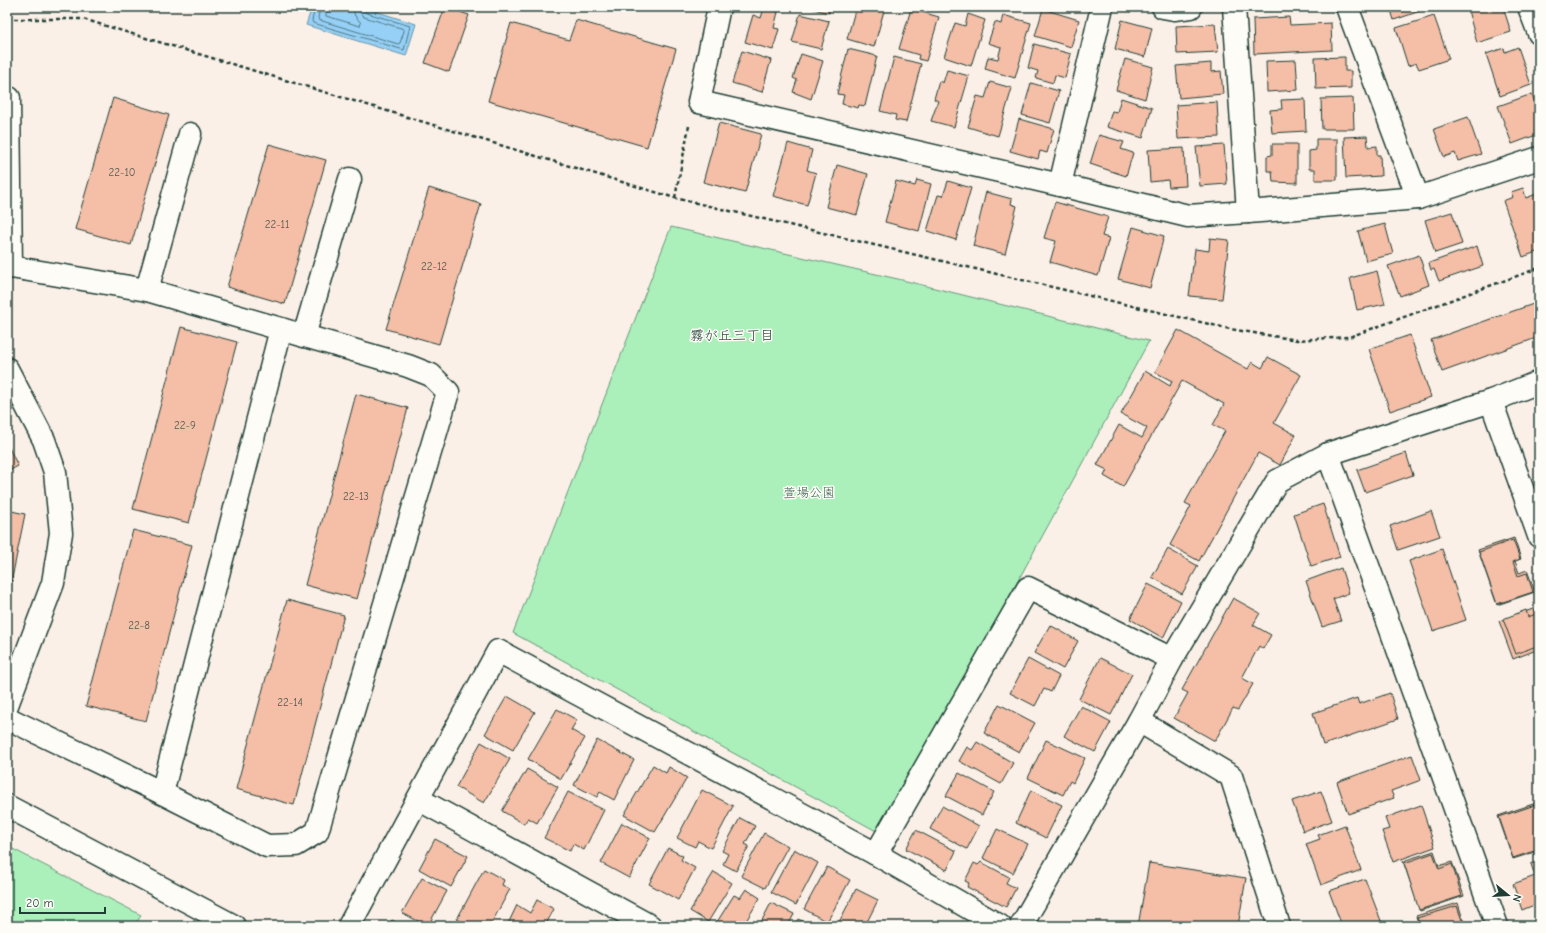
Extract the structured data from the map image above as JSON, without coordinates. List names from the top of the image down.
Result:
{
  "districts": ["霧が丘三丁目"],
  "parks": ["萱場公園"],
  "house_numbers": [
    "22-10",
    "22-11",
    "22-12",
    "22-9",
    "22-13",
    "22-8",
    "22-14"
  ],
  "scale_bar": "20 m",
  "north": "right"
}
